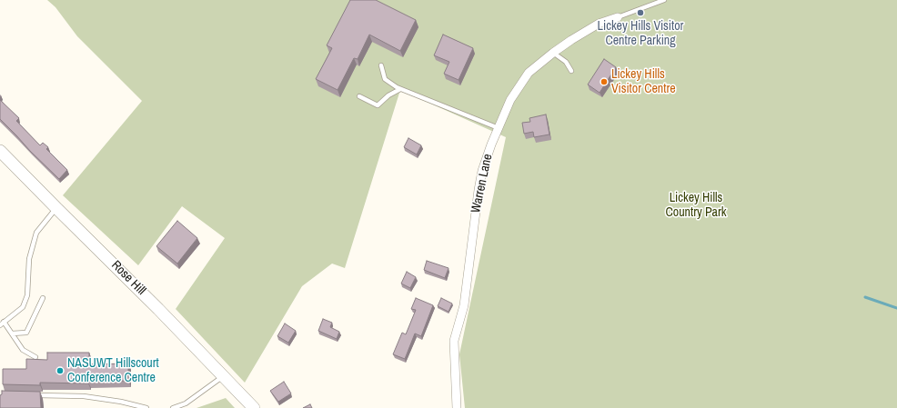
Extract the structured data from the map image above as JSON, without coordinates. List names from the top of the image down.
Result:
{
  "streets": {
    "main road": ["Rose Hill"],
    "street": ["Warren Lane"]
  },
  "parks": ["Lickey Hills Country Park"],
  "places": ["Lickey Hills Visitor Centre Parking", "Lickey Hills Visitor Centre", "NASUWT Hillscourt Conference Centre"]
}
